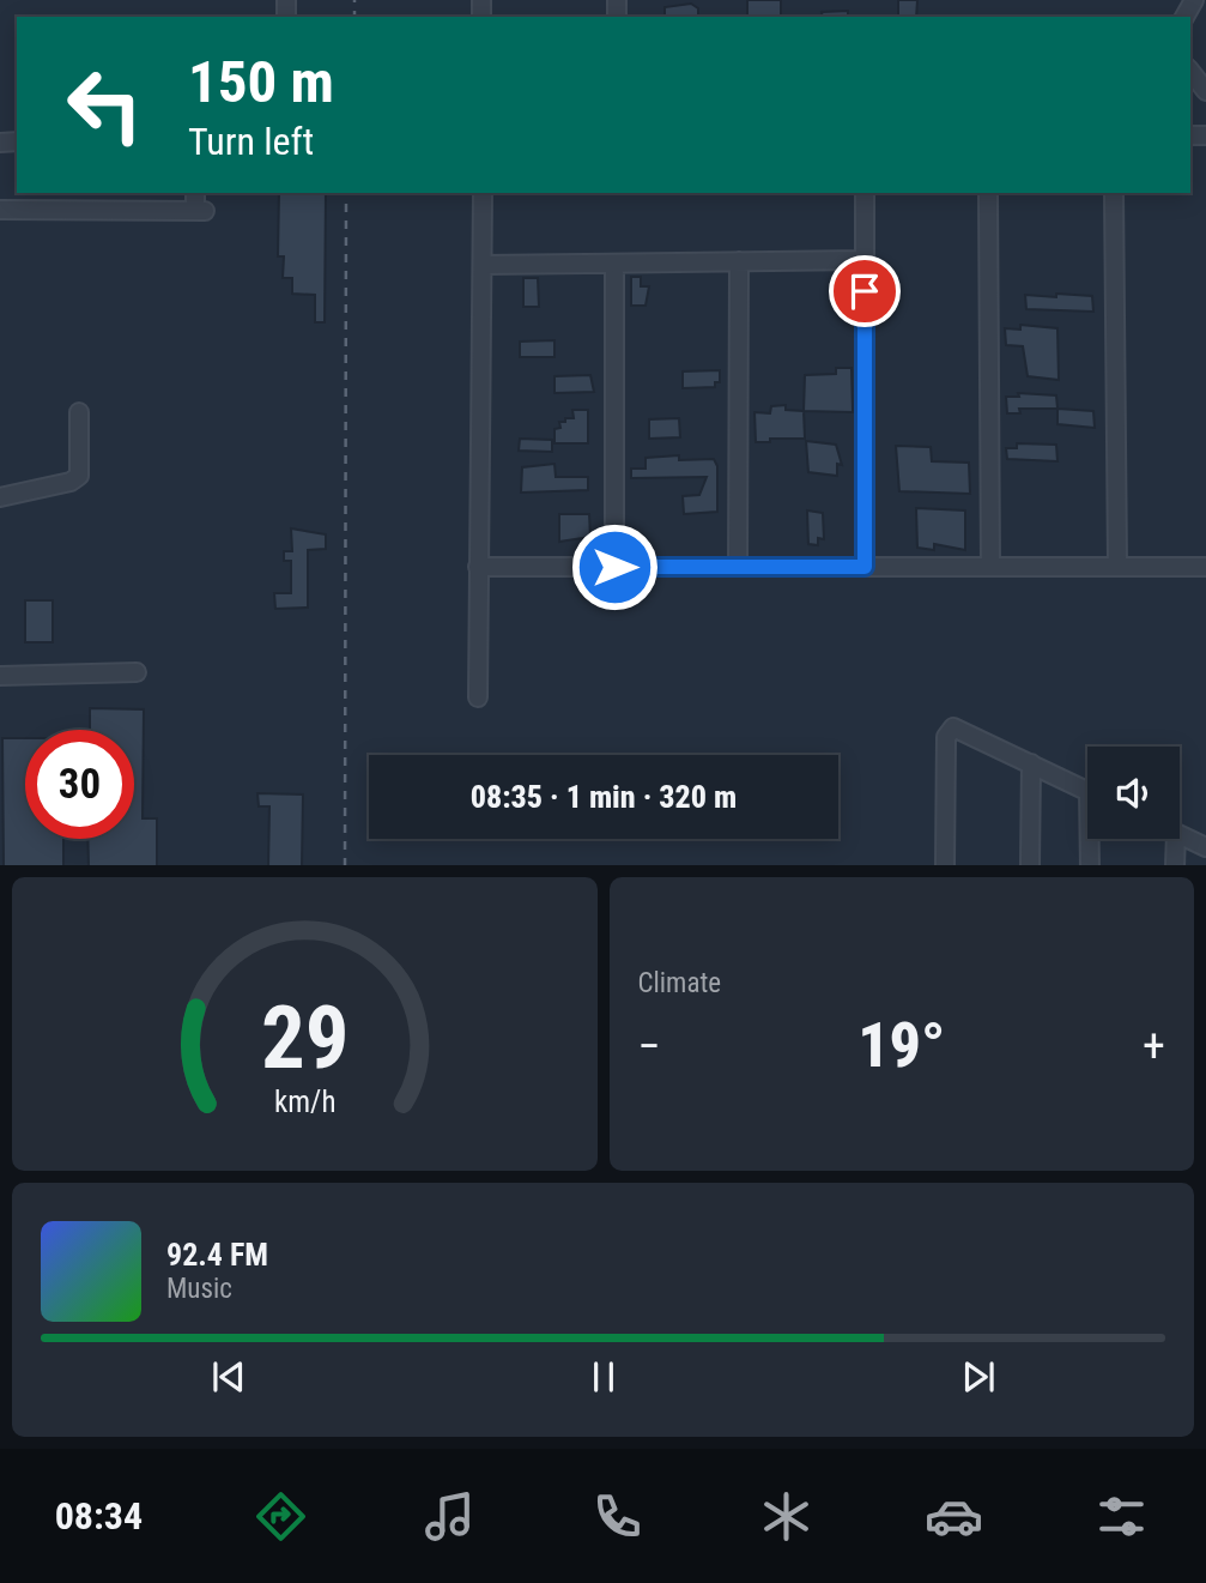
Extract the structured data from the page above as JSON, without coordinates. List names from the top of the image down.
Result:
{
  "page": {
    "turn": ["150 m", "Turn left"],
    "limit": "30",
    "trip": "08:35 · 1 min · 320 m",
    "tile": "Climate",
    "heat": ["−", "19°", "+"],
    "song": ["92.4 FM", "Music"],
    "tabs": "08:34",
    "gauge": ["29", "km/h"]
  }
}
